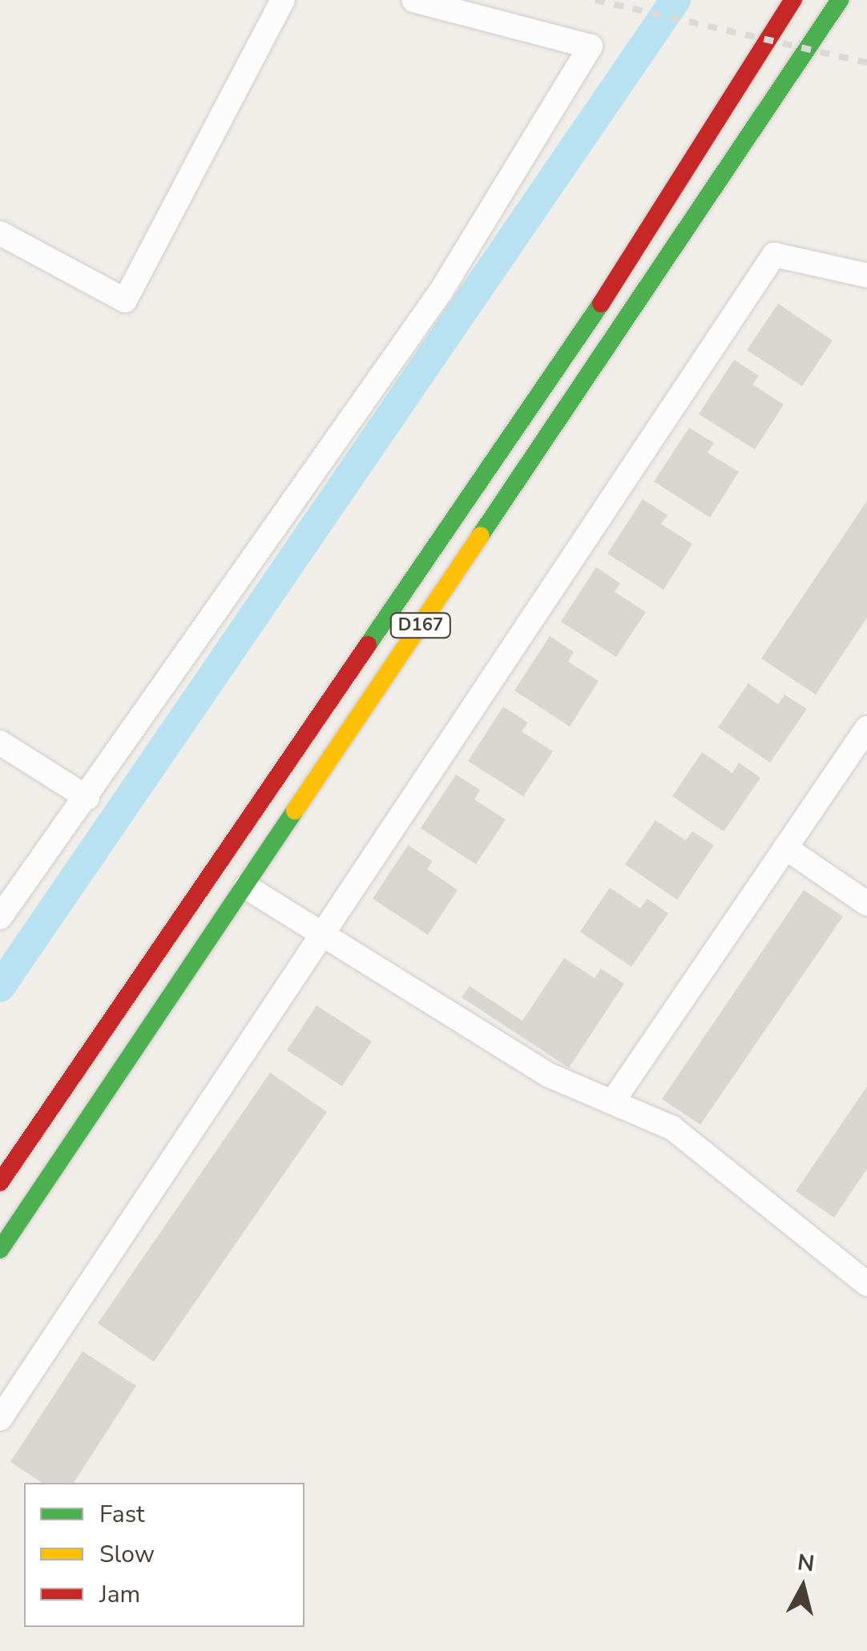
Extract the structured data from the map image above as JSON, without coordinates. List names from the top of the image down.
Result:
{
  "streets": {
    "main road": ["D167"]
  },
  "legend": ["Fast", "Slow", "Jam"],
  "north": "top"
}
